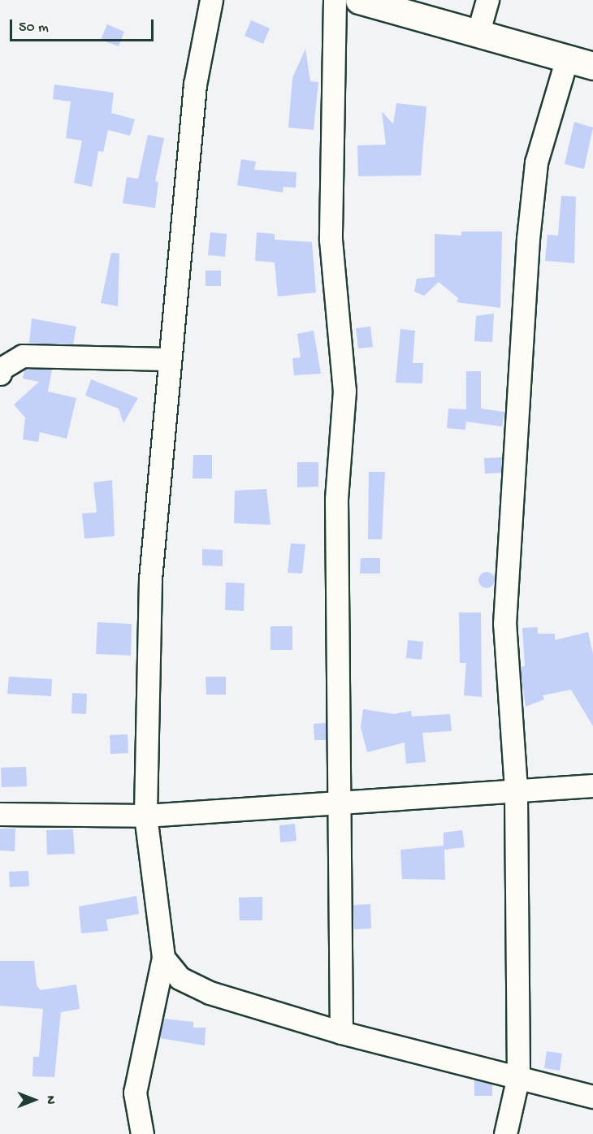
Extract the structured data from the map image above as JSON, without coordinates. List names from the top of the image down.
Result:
{
  "scale_bar": "50 m",
  "north": "right"
}
